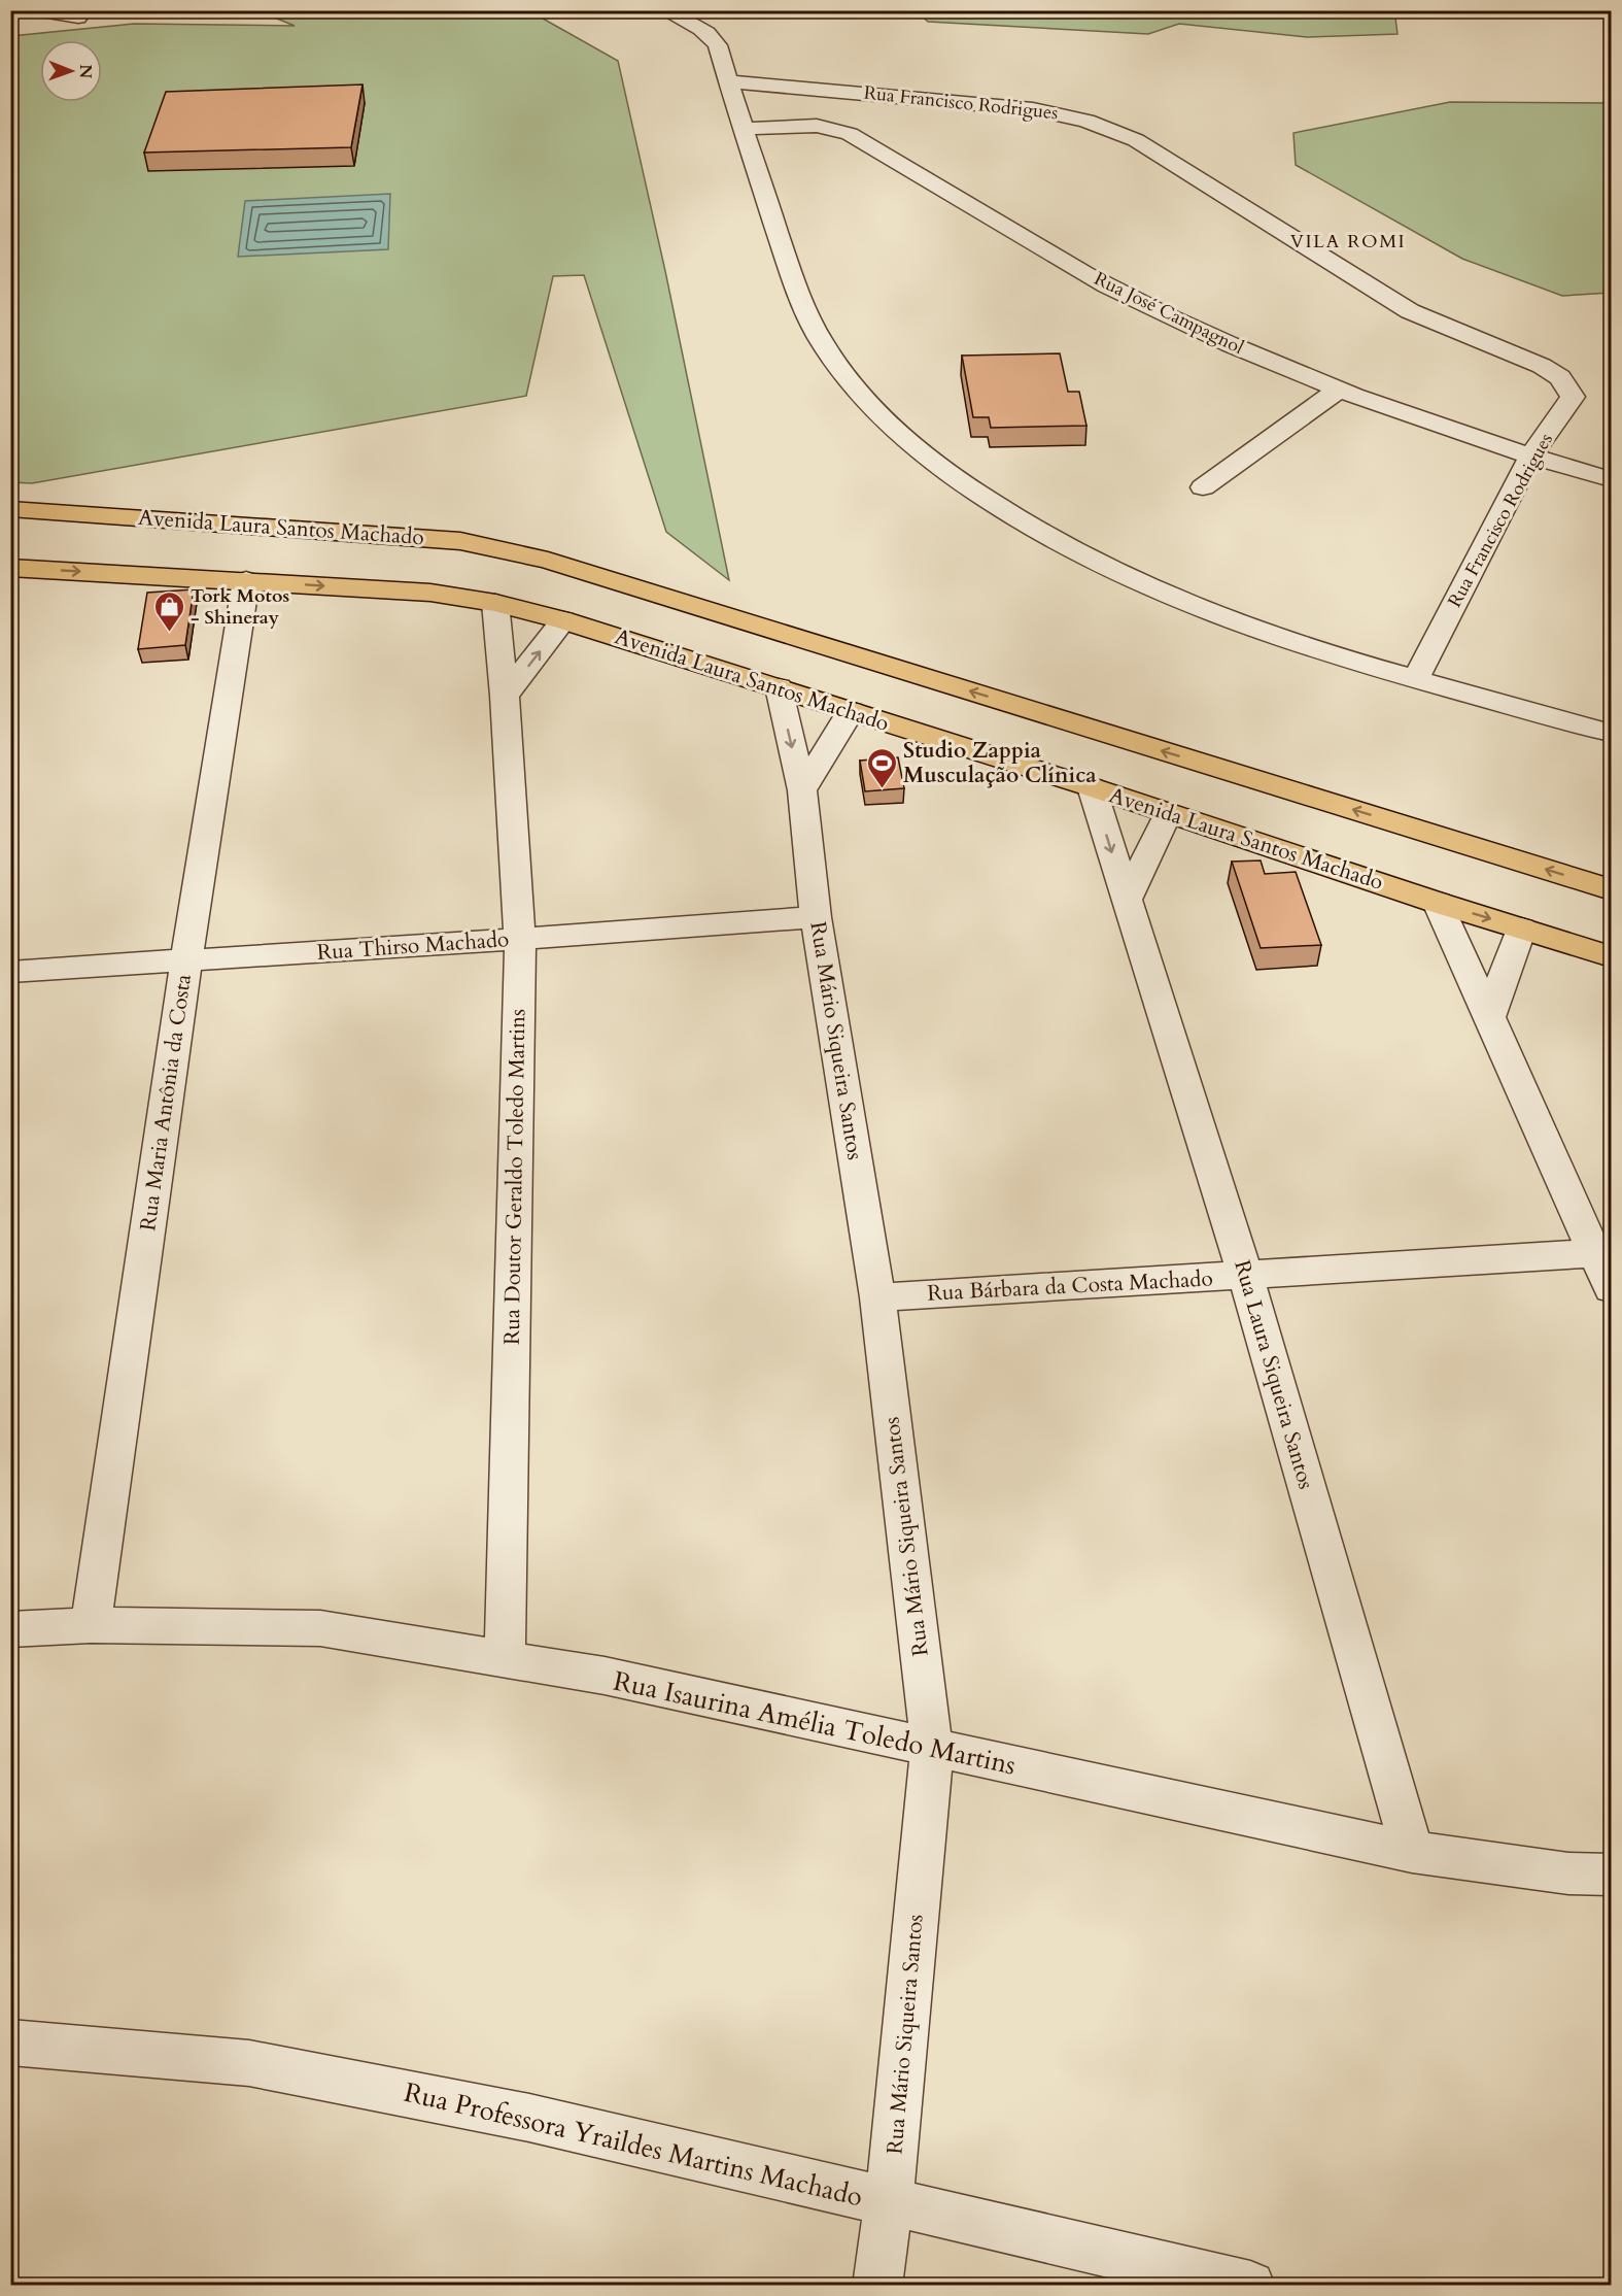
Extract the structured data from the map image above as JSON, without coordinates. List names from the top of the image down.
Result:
{
  "streets": {
    "main road": ["Avenida Laura Santos Machado"],
    "street": [
      "Rua Francisco Rodrigues",
      "Rua José Campagnol",
      "Rua Thirso Machado",
      "Rua Mário Siqueira Santos",
      "Rua Maria Antônia da Costa",
      "Rua Doutor Geraldo Toledo Martins",
      "Rua Bárbara da Costa Machado",
      "Rua Laura Siqueira Santos",
      "Rua Isaurina Amélia Toledo Martins",
      "Rua Professora Yraildes Martins Machado"
    ]
  },
  "crossings": [
    ["Rua Francisco Rodrigues", "Rua José Campagnol"],
    ["Avenida Laura Santos Machado", "Rua Mário Siqueira Santos"],
    ["Avenida Laura Santos Machado", "Rua Maria Antônia da Costa"],
    ["Avenida Laura Santos Machado", "Rua Doutor Geraldo Toledo Martins"],
    ["Avenida Laura Santos Machado", "Rua Laura Siqueira Santos"],
    ["Rua Thirso Machado", "Rua Mário Siqueira Santos"],
    ["Rua Thirso Machado", "Rua Maria Antônia da Costa"],
    ["Rua Thirso Machado", "Rua Doutor Geraldo Toledo Martins"],
    ["Rua Mário Siqueira Santos", "Rua Bárbara da Costa Machado"],
    ["Rua Mário Siqueira Santos", "Rua Isaurina Amélia Toledo Martins"],
    ["Rua Mário Siqueira Santos", "Rua Professora Yraildes Martins Machado"],
    ["Rua Maria Antônia da Costa", "Rua Isaurina Amélia Toledo Martins"],
    ["Rua Doutor Geraldo Toledo Martins", "Rua Isaurina Amélia Toledo Martins"],
    ["Rua Bárbara da Costa Machado", "Rua Laura Siqueira Santos"],
    ["Rua Laura Siqueira Santos", "Rua Isaurina Amélia Toledo Martins"]
  ],
  "districts": ["VILA ROMI"],
  "places": {
    "shop": ["Tork Motos - Shineray"],
    "sports": ["Studio Zappia Musculação Clínica"]
  },
  "north": "right"
}
